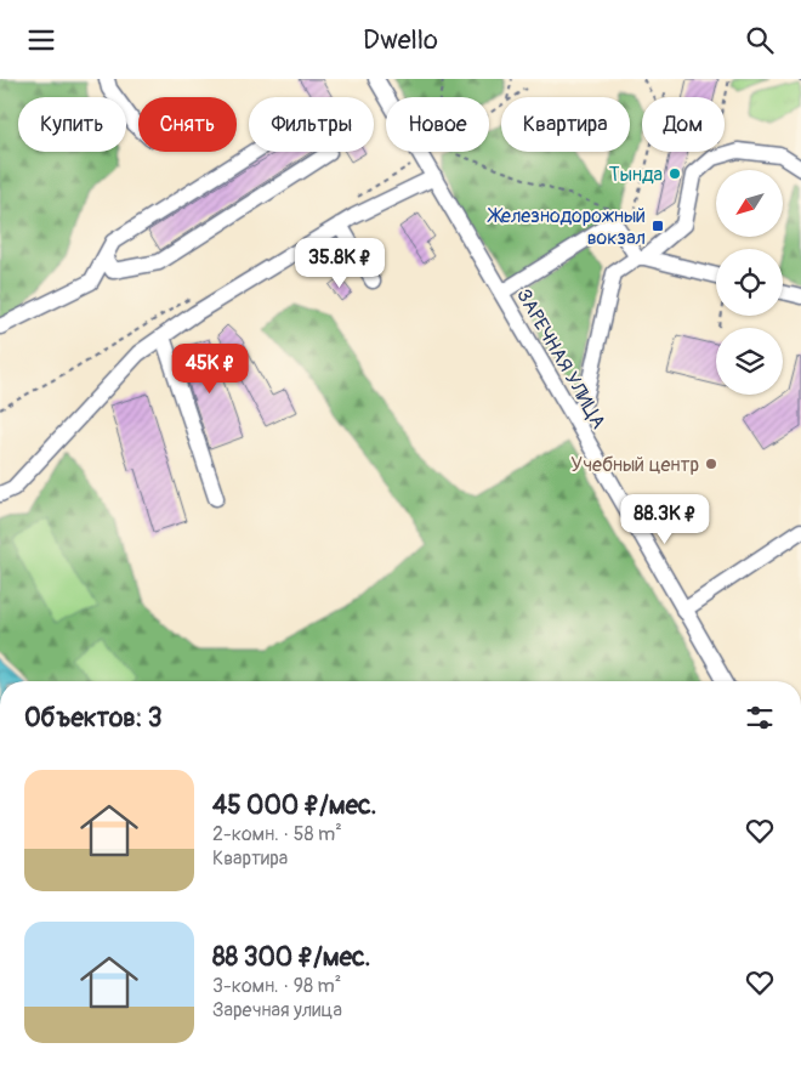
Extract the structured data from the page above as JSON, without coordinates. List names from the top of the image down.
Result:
{
  "streets": {
    "street": ["ЗАРЕЧНАЯ УЛИЦА"]
  },
  "places": {
    "other": ["Тында", "Учебный центр"],
    "transit": ["Железнодорожный вокзал"]
  },
  "north": "bottom left",
  "page": {
    "header": "Dwello",
    "chip": [
      "Купить",
      "Снять",
      "Фильтры",
      "Новое",
      "Квартира",
      "Дом"
    ],
    "price": ["35.8K ₽", "45K ₽", "88.3K ₽"],
    "heading": "Объектов: 3",
    "list": [
      {
        "name": "45 000 ₽/мес.",
        "note": "2-комн. · 58 m² · Квартира"
      },
      {
        "name": "88 300 ₽/мес.",
        "note": "3-комн. · 98 m² · Заречная улица"
      }
    ]
  }
}
